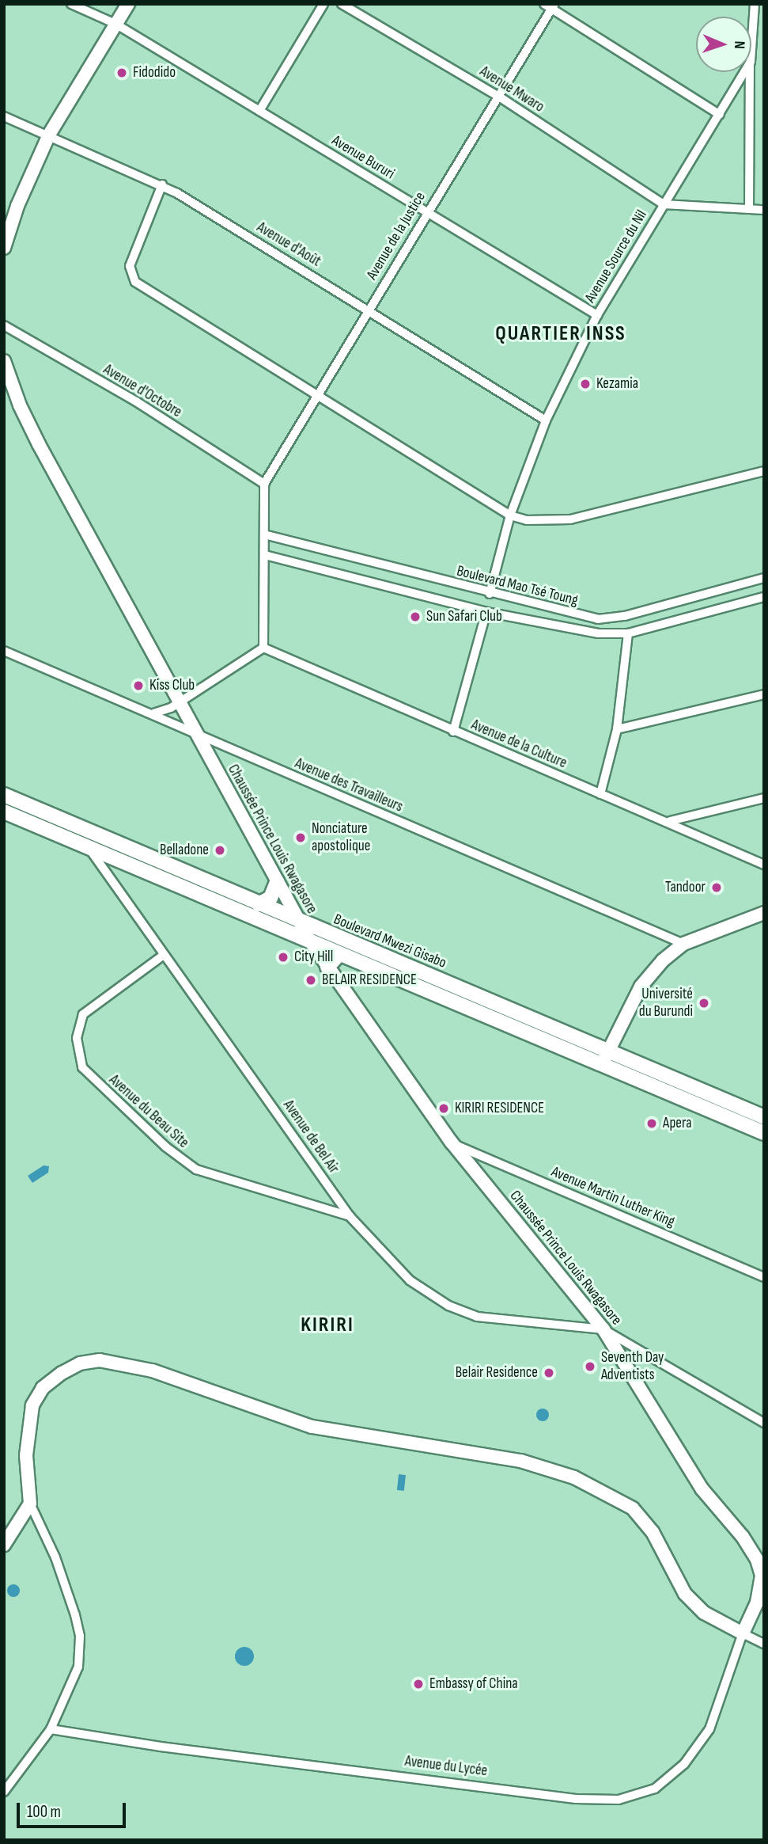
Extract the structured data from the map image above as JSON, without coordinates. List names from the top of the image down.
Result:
{
  "streets": {
    "main road": ["Boulevard Mwezi Gisabo"],
    "street": [
      "Avenue Mwaro",
      "Avenue Bururi",
      "Avenue de la Justice",
      "Avenue d'Août",
      "Avenue Source du Nil",
      "Avenue d'Octobre",
      "Boulevard Mao Tsé Toung",
      "Avenue de la Culture",
      "Avenue des Travailleurs",
      "Chaussée Prince Louis Rwagasore",
      "Avenue du Beau Site",
      "Avenue de Bel Air",
      "Avenue Martin Luther King",
      "Avenue du Lycée"
    ]
  },
  "crossings": [
    ["Avenue Mwaro", "Avenue de la Justice"],
    ["Avenue Mwaro", "Avenue Source du Nil"],
    ["Avenue Bururi", "Avenue de la Justice"],
    ["Avenue Bururi", "Avenue Source du Nil"],
    ["Avenue de la Justice", "Avenue d'Août"],
    ["Avenue de la Justice", "Avenue d'Octobre"],
    ["Avenue d'Août", "Avenue Source du Nil"],
    ["Avenue Source du Nil", "Boulevard Mao Tsé Toung"],
    ["Avenue des Travailleurs", "Chaussée Prince Louis Rwagasore"],
    ["Chaussée Prince Louis Rwagasore", "Boulevard Mwezi Gisabo"],
    ["Chaussée Prince Louis Rwagasore", "Avenue de Bel Air"],
    ["Chaussée Prince Louis Rwagasore", "Avenue Martin Luther King"],
    ["Chaussée Prince Louis Rwagasore", "Avenue du Lycée"],
    ["Boulevard Mwezi Gisabo", "Avenue de Bel Air"],
    ["Avenue du Beau Site", "Avenue de Bel Air"]
  ],
  "districts": ["QUARTIER INSS", "KIRIRI"],
  "places": [
    "Fidodido",
    "Kezamia",
    "Sun Safari Club",
    "Kiss Club",
    "Nonciature apostolique",
    "Belladone",
    "Tandoor",
    "City Hill",
    "BELAIR RESIDENCE",
    "Université du Burundi",
    "KIRIRI RESIDENCE",
    "Apera",
    "Seventh Day Adventists",
    "Belair Residence",
    "Embassy of China"
  ],
  "scale_bar": "100 m",
  "north": "right"
}
